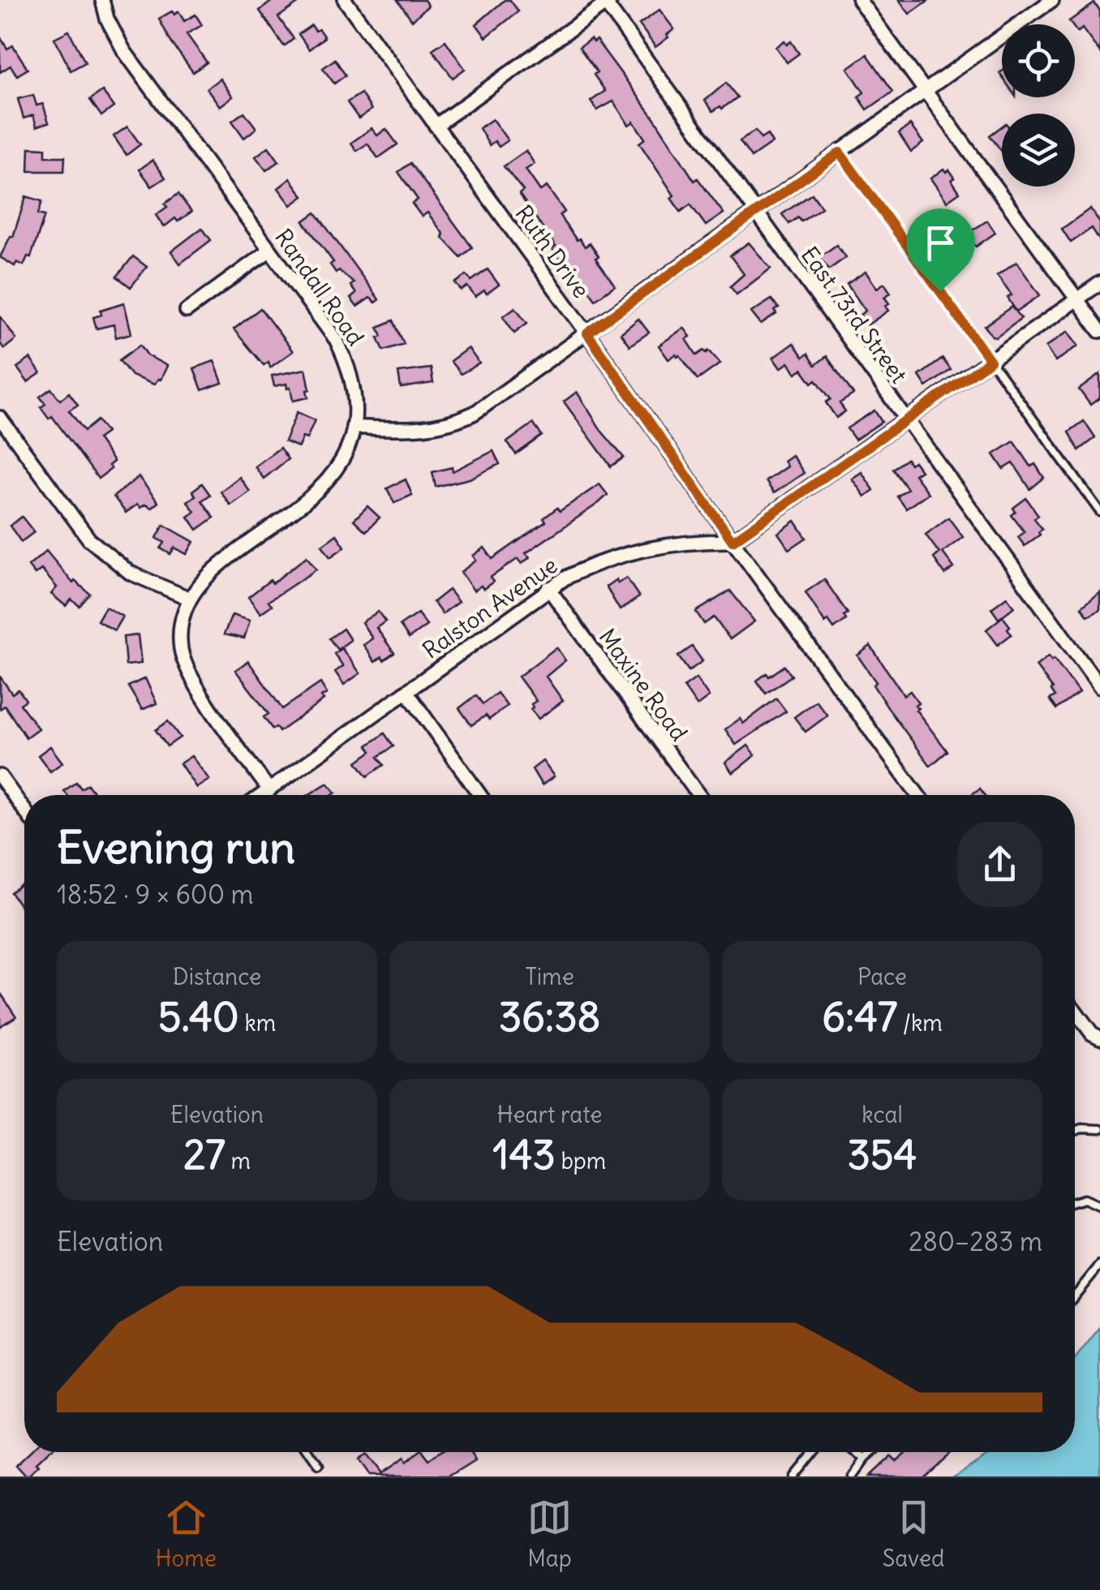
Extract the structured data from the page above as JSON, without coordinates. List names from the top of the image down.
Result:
{
  "streets": {
    "street": [
      "Ruth Drive",
      "Randall Road",
      "East 73rd Street",
      "Ralston Avenue",
      "Maxine Road"
    ]
  },
  "crossings": [
    ["Ruth Drive", "Ralston Avenue"],
    ["Randall Road", "Ralston Avenue"],
    ["Ralston Avenue", "Maxine Road"]
  ],
  "page": {
    "heading": ["Evening run", "18:52 · 9 × 600 m"],
    "stats": [
      ["Distance", "5.40 km"],
      ["Time", "36:38"],
      ["Pace", "6:47 /km"],
      ["Elevation", "27 m"],
      ["Heart rate", "143 bpm"],
      ["kcal", "354"]
    ],
    "chart": ["Elevation", "280–283 m"],
    "tabs": ["Home", "Map", "Saved"]
  }
}
